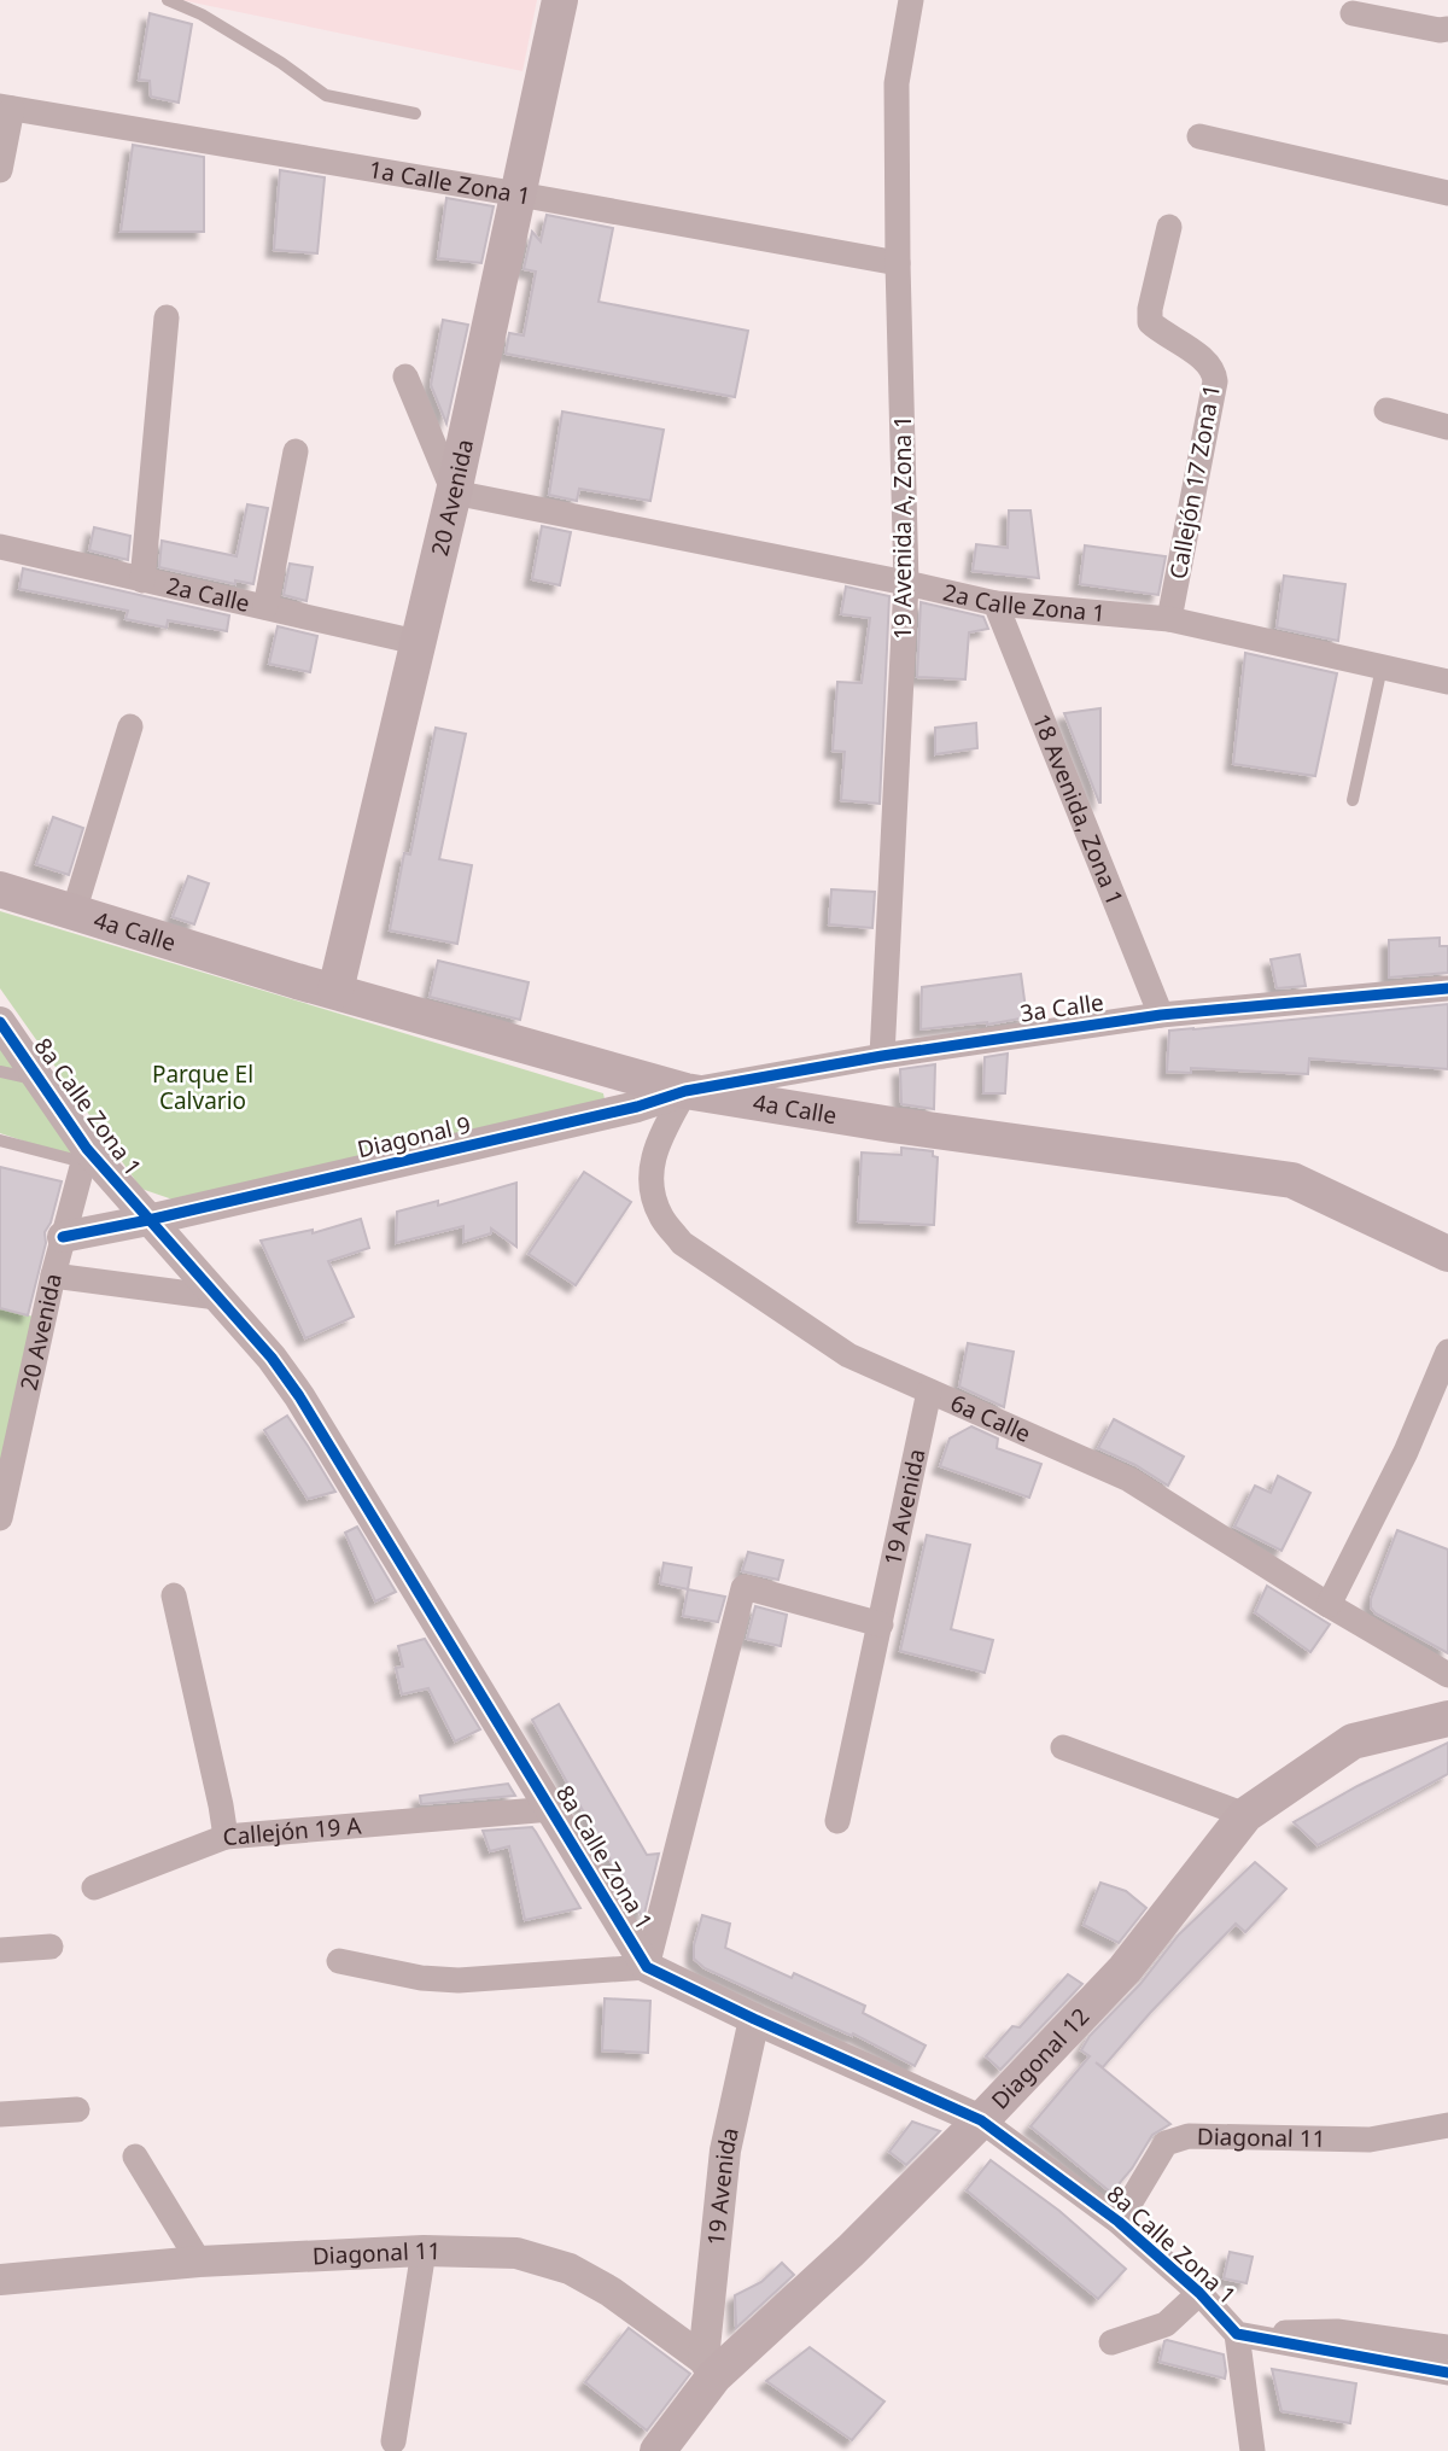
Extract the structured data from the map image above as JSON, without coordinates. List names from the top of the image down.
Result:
{
  "streets": {
    "main road": ["20 Avenida", "4a Calle", "Diagonal 12"],
    "street": [
      "1a Calle Zona 1",
      "Callejón 17 Zona 1",
      "19 Avenida A, Zona 1",
      "2a Calle",
      "2a Calle Zona 1",
      "18 Avenida, Zona 1",
      "3a Calle",
      "8a Calle Zona 1",
      "Diagonal 9",
      "6a Calle",
      "19 Avenida",
      "Callejón 19 A",
      "Diagonal 11"
    ]
  },
  "crossings": [
    ["1a Calle Zona 1", "20 Avenida"],
    ["1a Calle Zona 1", "19 Avenida A, Zona 1"],
    ["Callejón 17 Zona 1", "2a Calle Zona 1"],
    ["20 Avenida", "2a Calle"],
    ["20 Avenida", "2a Calle Zona 1"],
    ["20 Avenida", "4a Calle"],
    ["20 Avenida", "8a Calle Zona 1"],
    ["20 Avenida", "Diagonal 9"],
    ["19 Avenida A, Zona 1", "2a Calle Zona 1"],
    ["19 Avenida A, Zona 1", "3a Calle"],
    ["2a Calle Zona 1", "18 Avenida, Zona 1"],
    ["18 Avenida, Zona 1", "3a Calle"],
    ["4a Calle", "3a Calle"],
    ["4a Calle", "Diagonal 9"],
    ["4a Calle", "6a Calle"],
    ["3a Calle", "Diagonal 9"],
    ["3a Calle", "6a Calle"],
    ["8a Calle Zona 1", "Diagonal 9"],
    ["8a Calle Zona 1", "19 Avenida"],
    ["8a Calle Zona 1", "Callejón 19 A"],
    ["8a Calle Zona 1", "Diagonal 12"],
    ["8a Calle Zona 1", "Diagonal 11"],
    ["Diagonal 9", "6a Calle"],
    ["6a Calle", "19 Avenida"],
    ["19 Avenida", "Diagonal 12"],
    ["19 Avenida", "Diagonal 11"],
    ["Diagonal 12", "Diagonal 11"]
  ],
  "parks": ["Parque El Calvario"]
}
